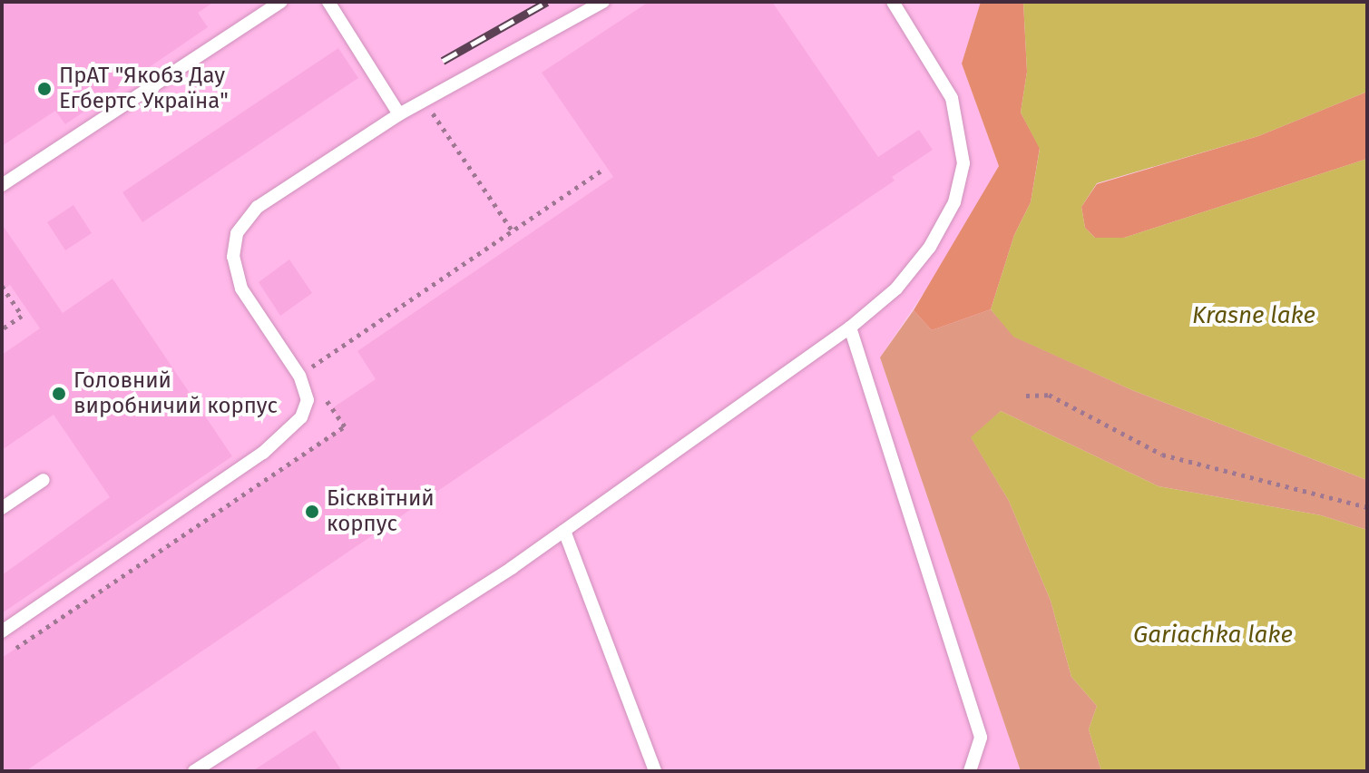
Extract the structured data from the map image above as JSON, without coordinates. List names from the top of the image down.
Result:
{
  "water": ["Krasne lake", "Gariachka lake"],
  "places": ["ПрАТ \"Якобз Дау Егбертс Україна\"", "Головний виробничий корпус", "Бісквітний корпус"]
}
